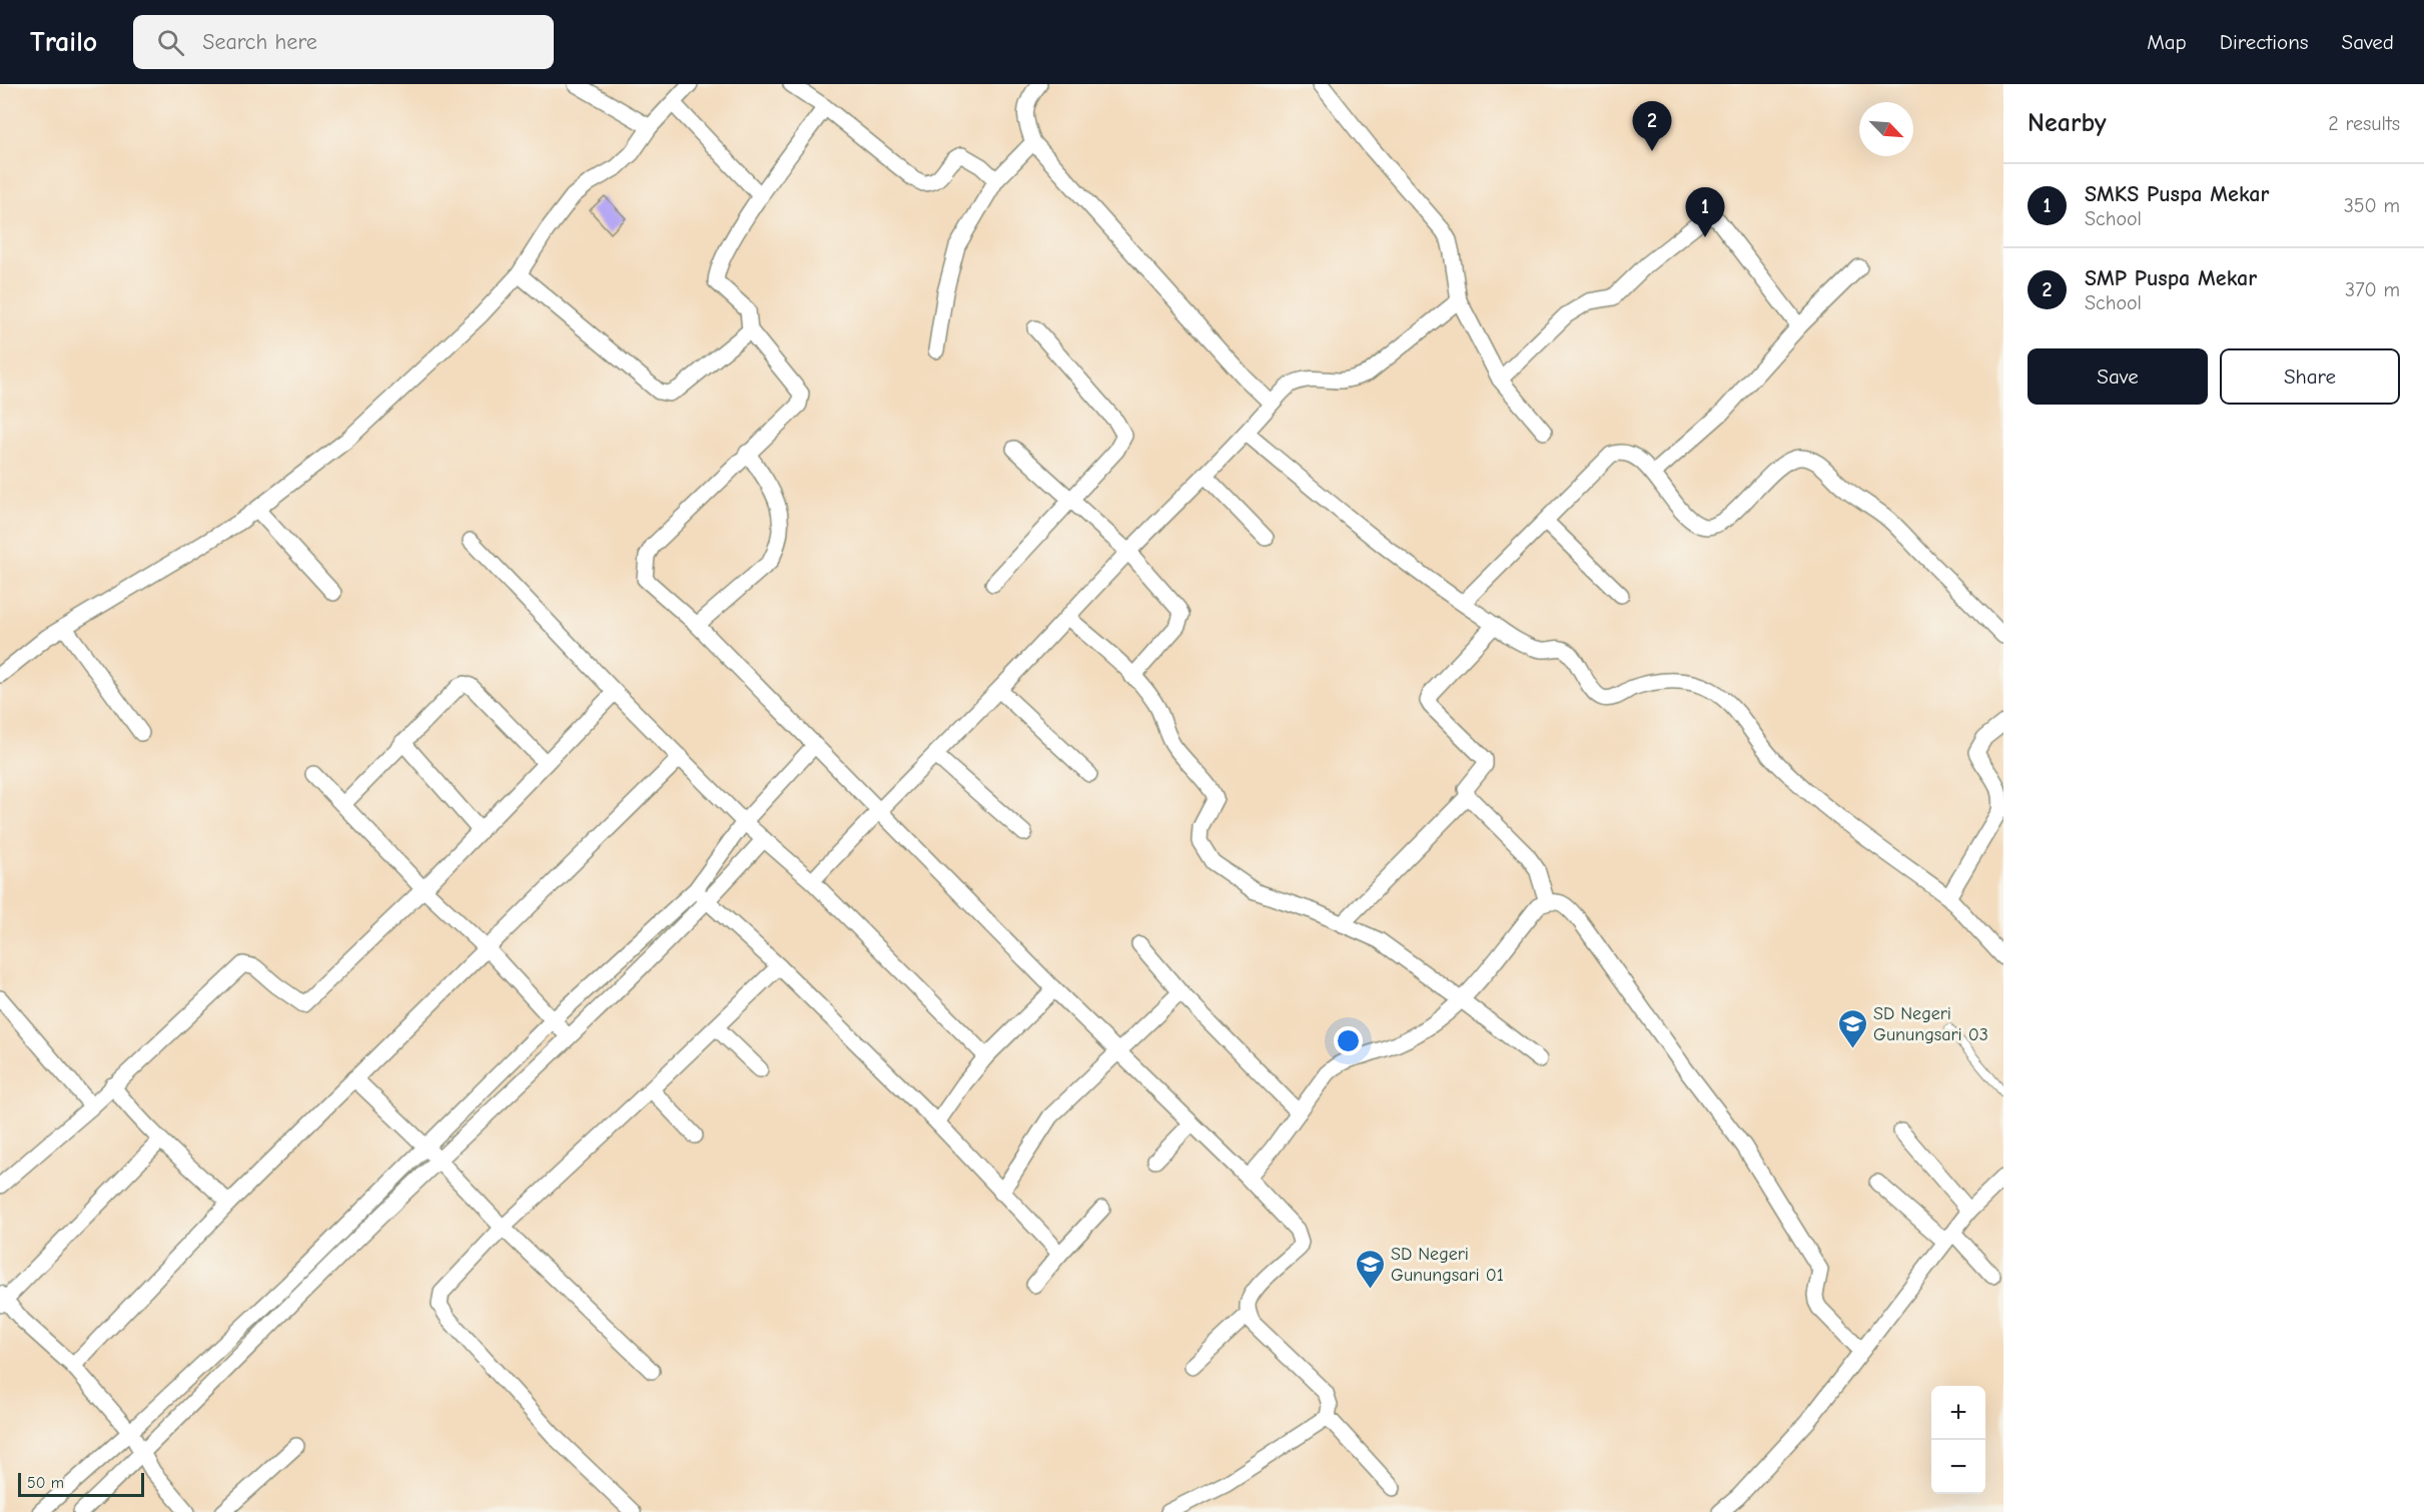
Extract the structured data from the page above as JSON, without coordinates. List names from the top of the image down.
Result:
{
  "places": {
    "school or university": ["SD Negeri Gunungsari 03", "SD Negeri Gunungsari 01"]
  },
  "scale_bar": "50 m",
  "north": "bottom right",
  "page": {
    "header": "Trailo",
    "search": "Search here",
    "nav": ["Map", "Directions", "Saved"],
    "heading": ["Nearby", "2 results"],
    "pins": ["2", "1"],
    "list": [
      {
        "mark": "1",
        "name": "SMKS Puspa Mekar",
        "note": "School",
        "value": "350 m"
      },
      {
        "mark": "2",
        "name": "SMP Puspa Mekar",
        "note": "School",
        "value": "370 m"
      }
    ],
    "buttons": ["Save", "Share"],
    "map_buttons": ["+", "−"],
    "scale": "50 m"
  }
}
